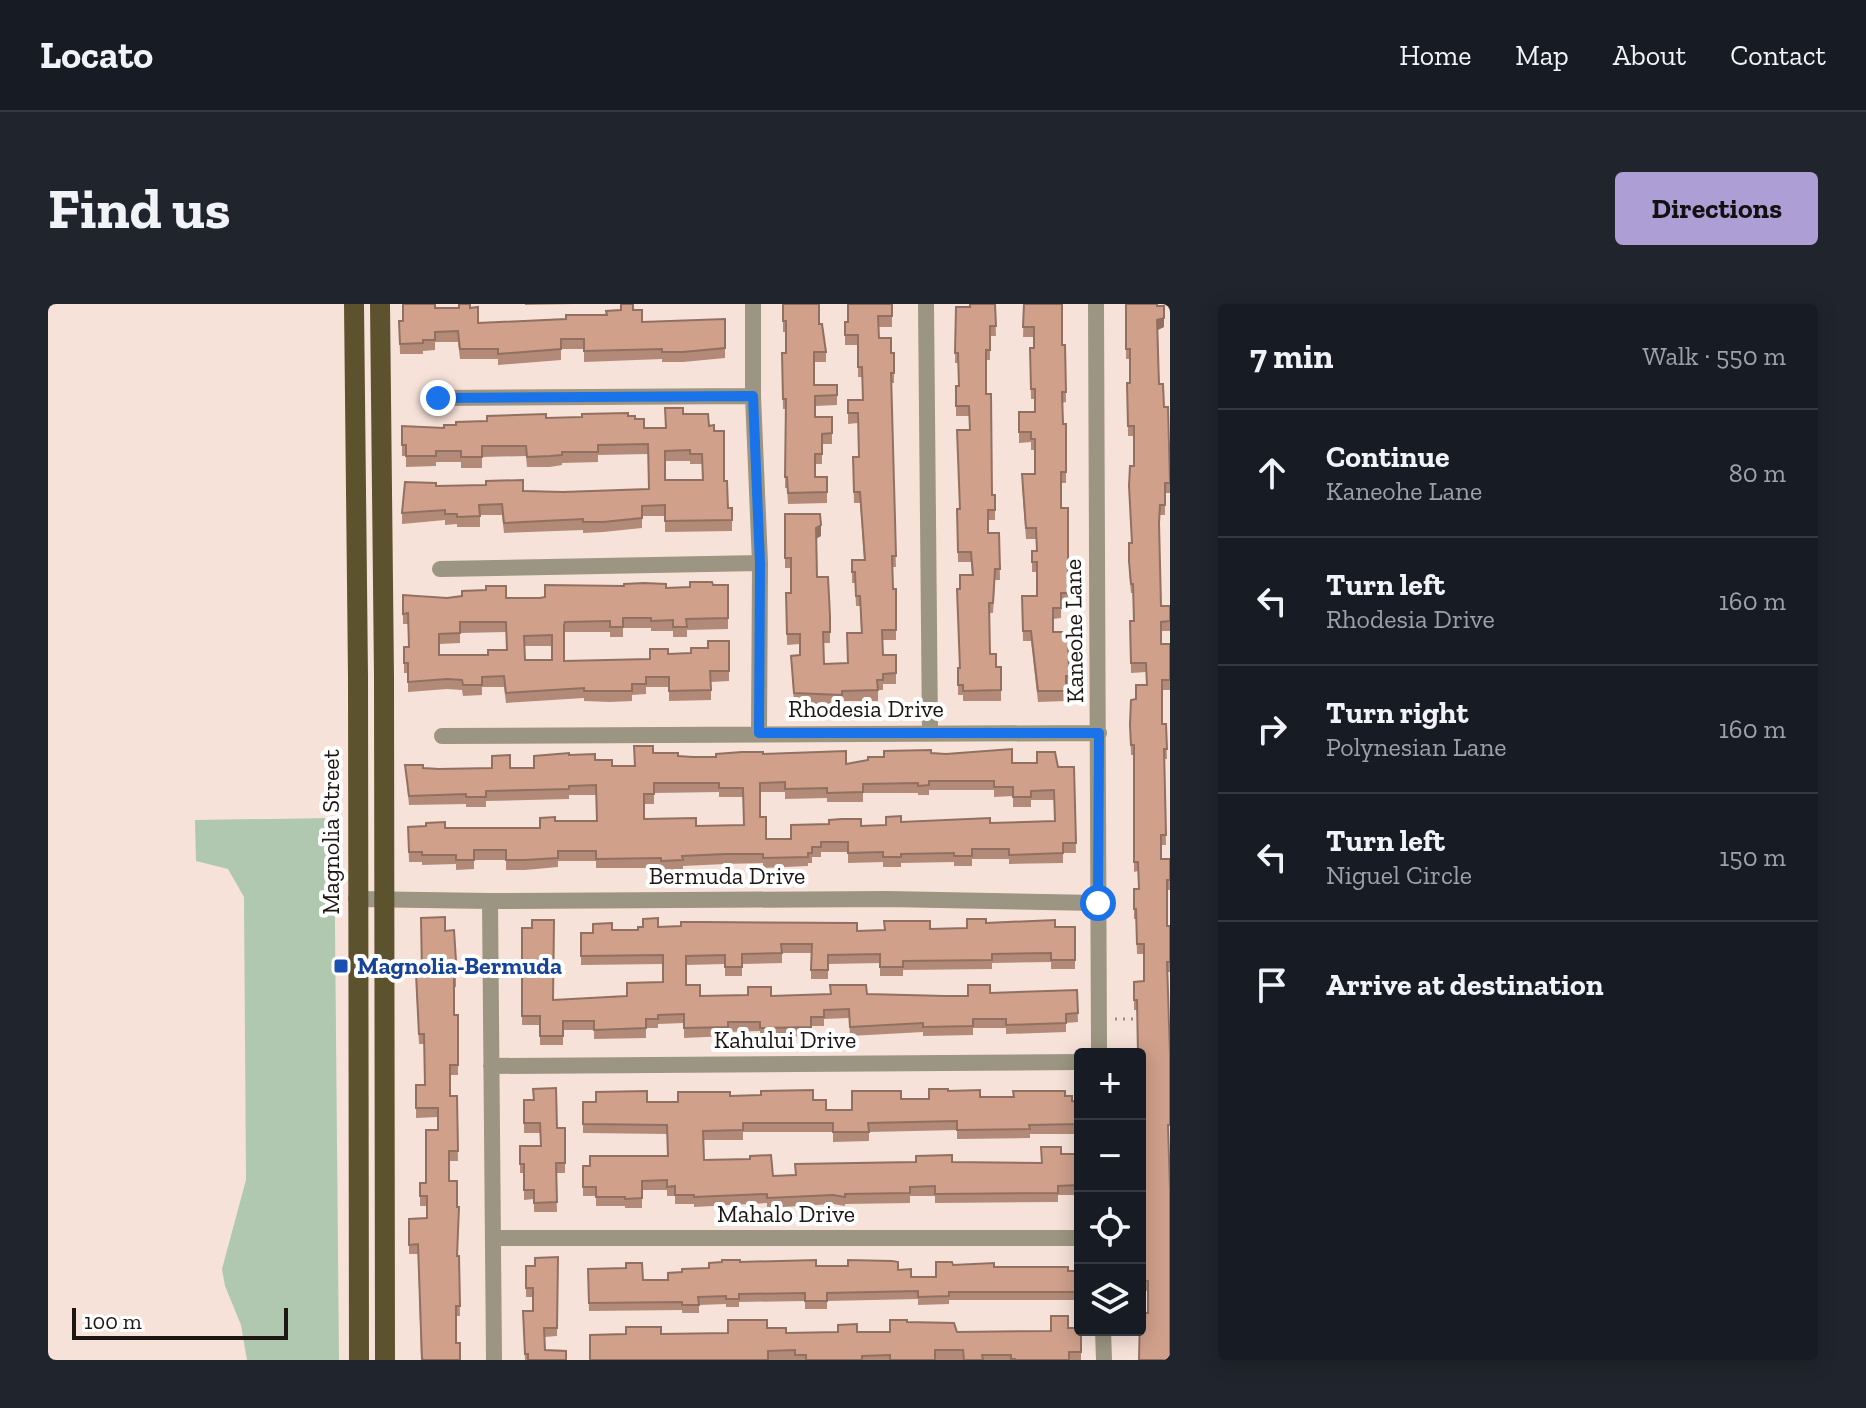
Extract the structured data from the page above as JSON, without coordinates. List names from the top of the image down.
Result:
{
  "streets": {
    "main road": ["Magnolia Street"],
    "street": [
      "Kaneohe Lane",
      "Rhodesia Drive",
      "Bermuda Drive",
      "Kahului Drive",
      "Mahalo Drive"
    ]
  },
  "crossings": [
    ["Kaneohe Lane", "Rhodesia Drive"],
    ["Kaneohe Lane", "Bermuda Drive"],
    ["Magnolia Street", "Bermuda Drive"]
  ],
  "places": {
    "transit": ["Magnolia-Bermuda"]
  },
  "scale_bar": "100 m",
  "page": {
    "header": "Locato",
    "nav": [
      "Home",
      "Map",
      "About",
      "Contact"
    ],
    "buttons": "Directions",
    "title": "Find us",
    "heading": ["7 min", "Walk · 550 m"],
    "list": [
      ["Continue", "Kaneohe Lane", "80 m"],
      ["Turn left", "Rhodesia Drive", "160 m"],
      ["Turn right", "Polynesian Lane", "160 m"],
      ["Turn left", "Niguel Circle", "150 m"],
      "Arrive at destination"
    ],
    "map_buttons": ["+", "−"],
    "scale": "100 m"
  }
}
